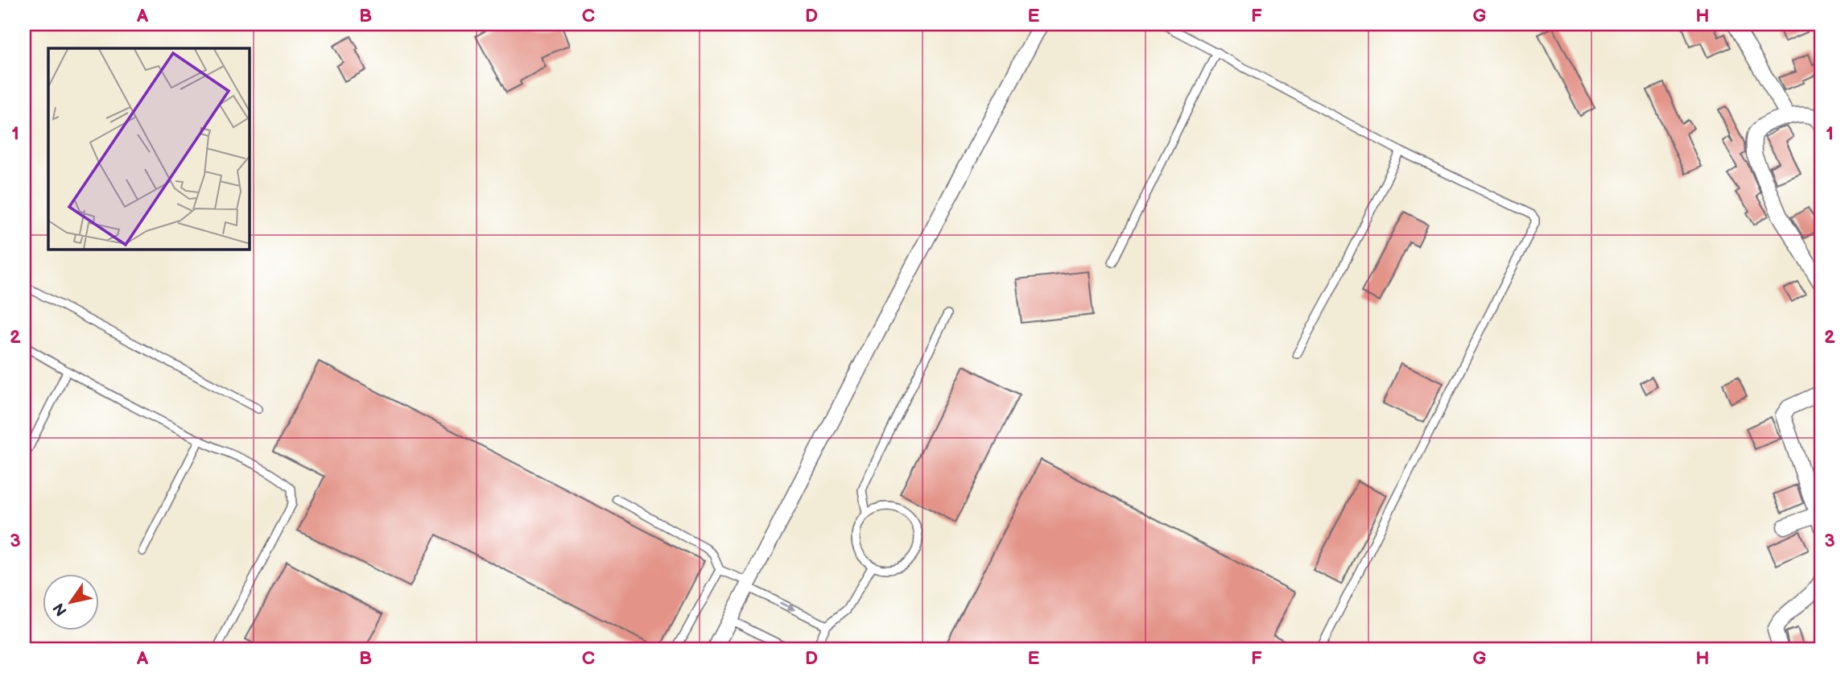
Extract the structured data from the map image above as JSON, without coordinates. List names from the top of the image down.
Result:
{
  "north": "bottom left",
  "grid": {
    "columns": [
      "A",
      "B",
      "C",
      "D",
      "E",
      "F",
      "G",
      "H"
    ],
    "rows": ["1", "2", "3"]
  }
}
